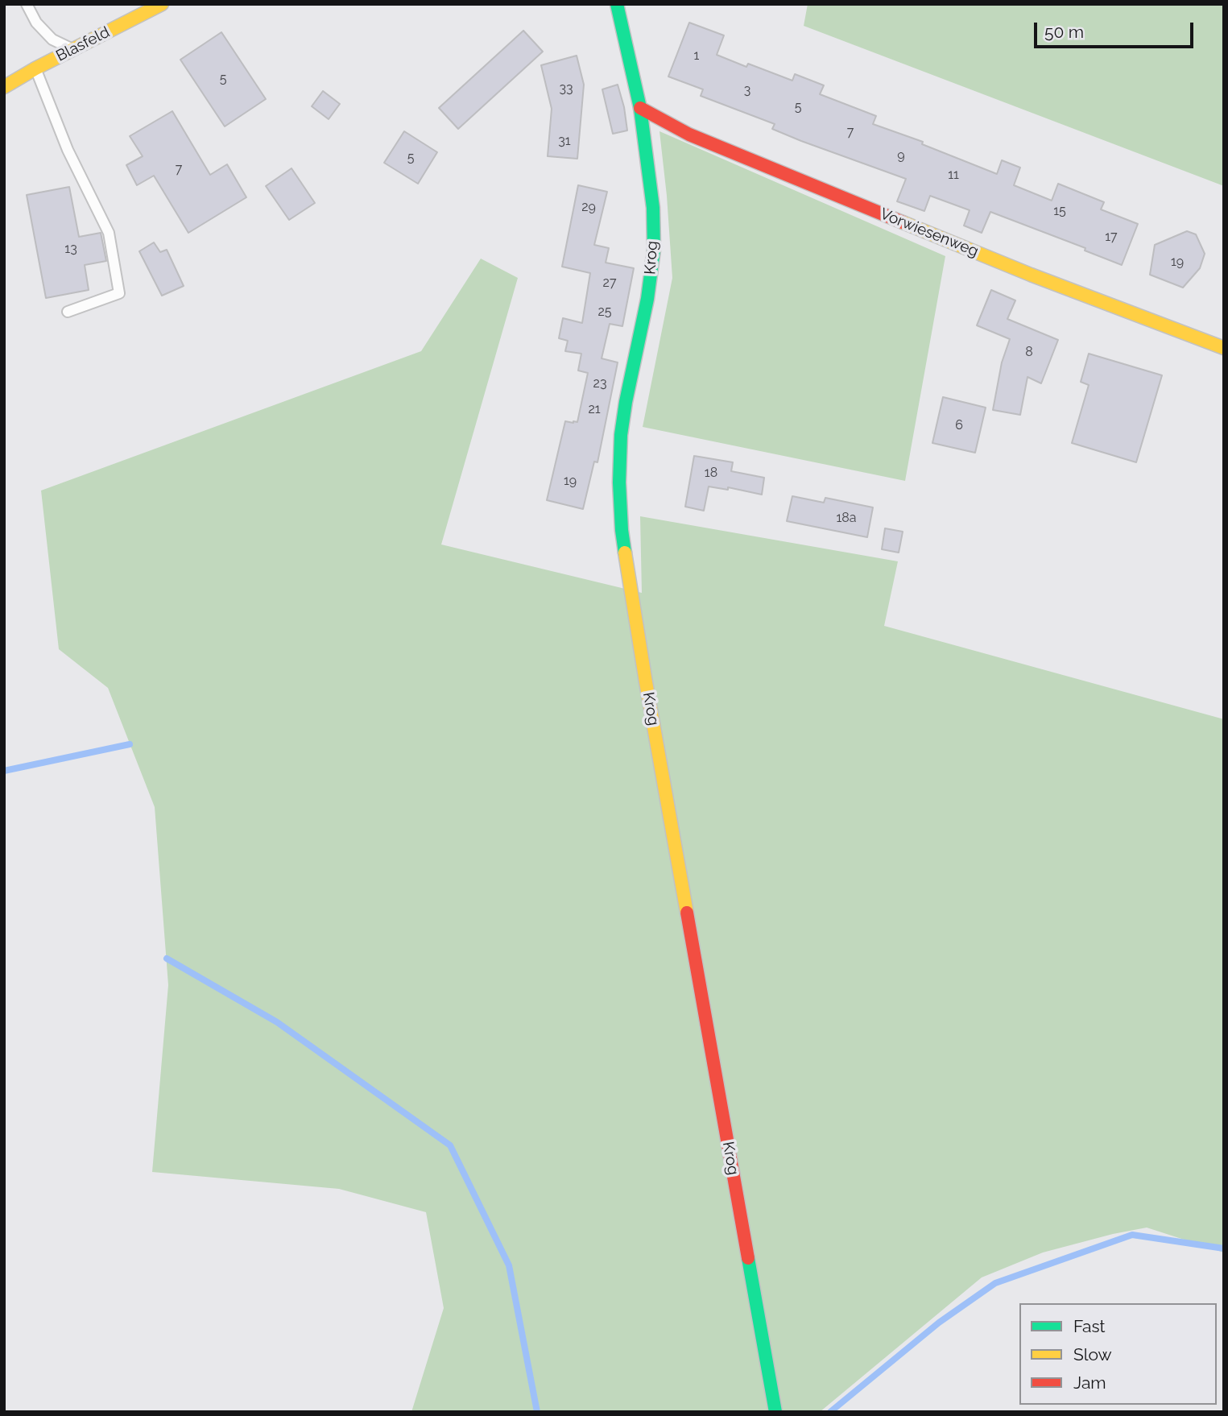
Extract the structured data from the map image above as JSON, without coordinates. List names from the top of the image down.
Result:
{
  "streets": {
    "street": ["Blasfeld", "Vorwiesenweg", "Krog"]
  },
  "crossings": [
    ["Vorwiesenweg", "Krog"]
  ],
  "house_numbers": [
    "1",
    "5",
    "33",
    "3",
    "5",
    "7",
    "31",
    "9",
    "5",
    "7",
    "11",
    "29",
    "15",
    "17",
    "13",
    "19",
    "27",
    "25",
    "8",
    "23",
    "21",
    "6",
    "18",
    "19",
    "18a"
  ],
  "legend": ["Fast", "Slow", "Jam"],
  "scale_bar": "50 m"
}
